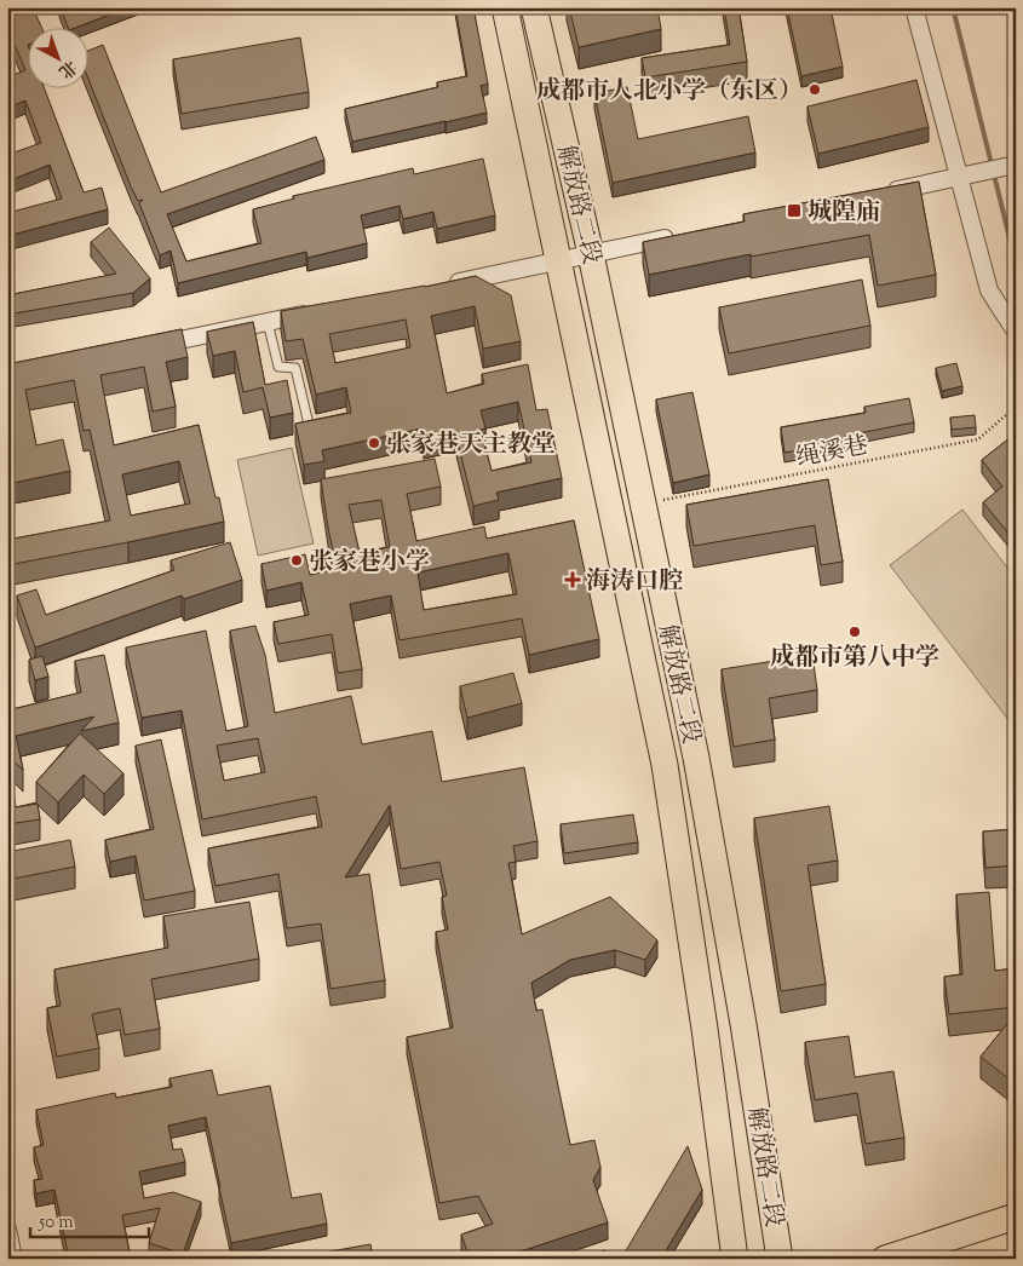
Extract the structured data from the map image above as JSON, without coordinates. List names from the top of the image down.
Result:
{
  "streets": {
    "main road": ["解放路二段"],
    "path": ["绳溪巷"]
  },
  "crossings": [
    ["解放路二段", "绳溪巷"]
  ],
  "places": {
    "other": [
      "成都市人北小学（东区）",
      "张家巷天主教堂",
      "张家巷小学",
      "成都市第八中学"
    ],
    "transit": ["城隍庙"],
    "health": ["海涛口腔"]
  },
  "scale_bar": "50 m",
  "north": "bottom right"
}
